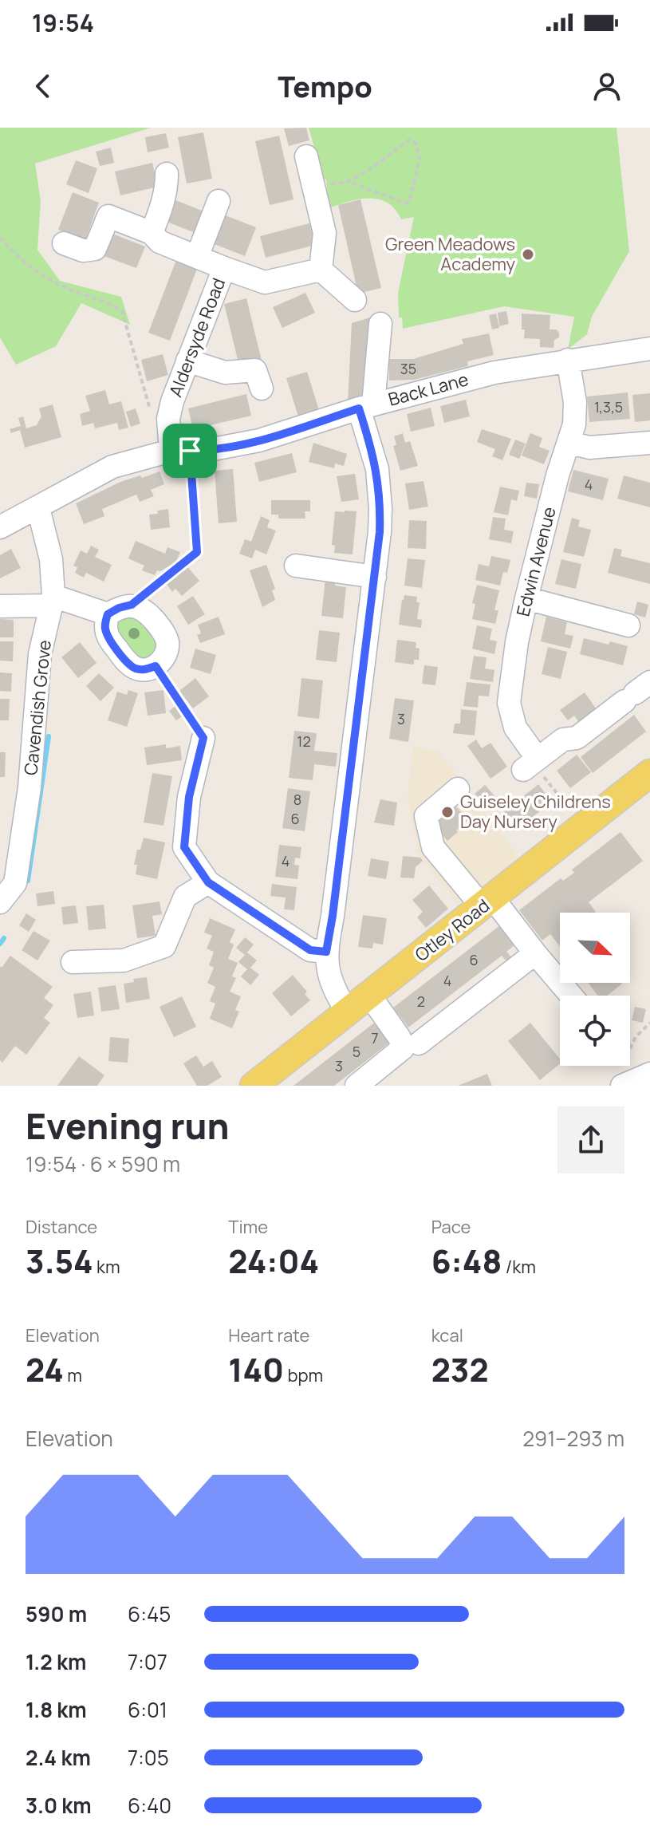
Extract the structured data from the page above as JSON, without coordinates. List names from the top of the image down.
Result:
{
  "streets": {
    "main road": ["Otley Road"],
    "street": [
      "Aldersyde Road",
      "Back Lane",
      "Edwin Avenue",
      "Cavendish Grove"
    ]
  },
  "crossings": [
    ["Aldersyde Road", "Back Lane"],
    ["Back Lane", "Edwin Avenue"],
    ["Back Lane", "Cavendish Grove"]
  ],
  "places": ["Green Meadows Academy", "Guiseley Childrens Day Nursery"],
  "house_numbers": [
    "35",
    "1,3,5",
    "4",
    "3",
    "12",
    "8",
    "6",
    "4",
    "6",
    "4",
    "2",
    "7",
    "5",
    "3"
  ],
  "north": "bottom right",
  "page": {
    "status": "19:54",
    "header": "Tempo",
    "heading": ["Evening run", "19:54 · 6 × 590 m"],
    "stats": [
      ["Distance", "3.54 km"],
      ["Time", "24:04"],
      ["Pace", "6:48 /km"],
      ["Elevation", "24 m"],
      ["Heart rate", "140 bpm"],
      ["kcal", "232"]
    ],
    "chart": ["Elevation", "291–293 m"],
    "list": [
      {
        "name": "590 m",
        "note": "6:45"
      },
      {
        "name": "1.2 km",
        "note": "7:07"
      },
      {
        "name": "1.8 km",
        "note": "6:01"
      },
      {
        "name": "2.4 km",
        "note": "7:05"
      },
      {
        "name": "3.0 km",
        "note": "6:40"
      }
    ]
  }
}
